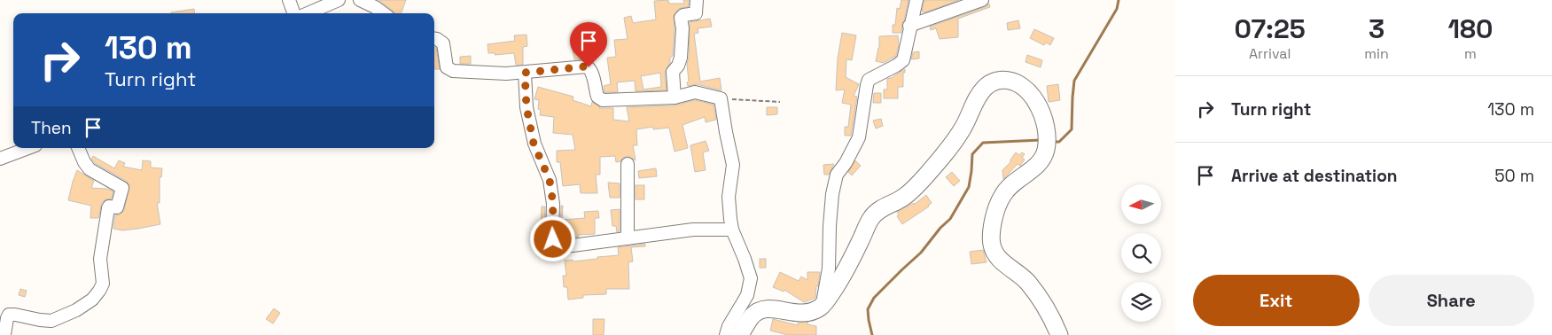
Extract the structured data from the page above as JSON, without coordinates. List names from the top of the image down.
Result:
{
  "north": "left",
  "page": {
    "eta": [
      "07:25",
      "Arrival",
      "3",
      "min",
      "180",
      "m"
    ],
    "turn": ["130 m", "Turn right"],
    "list": [
      {
        "name": "Turn right",
        "value": "130 m"
      },
      {
        "name": "Arrive at destination",
        "value": "50 m"
      }
    ],
    "then": "Then",
    "buttons": ["Exit", "Share"]
  }
}
